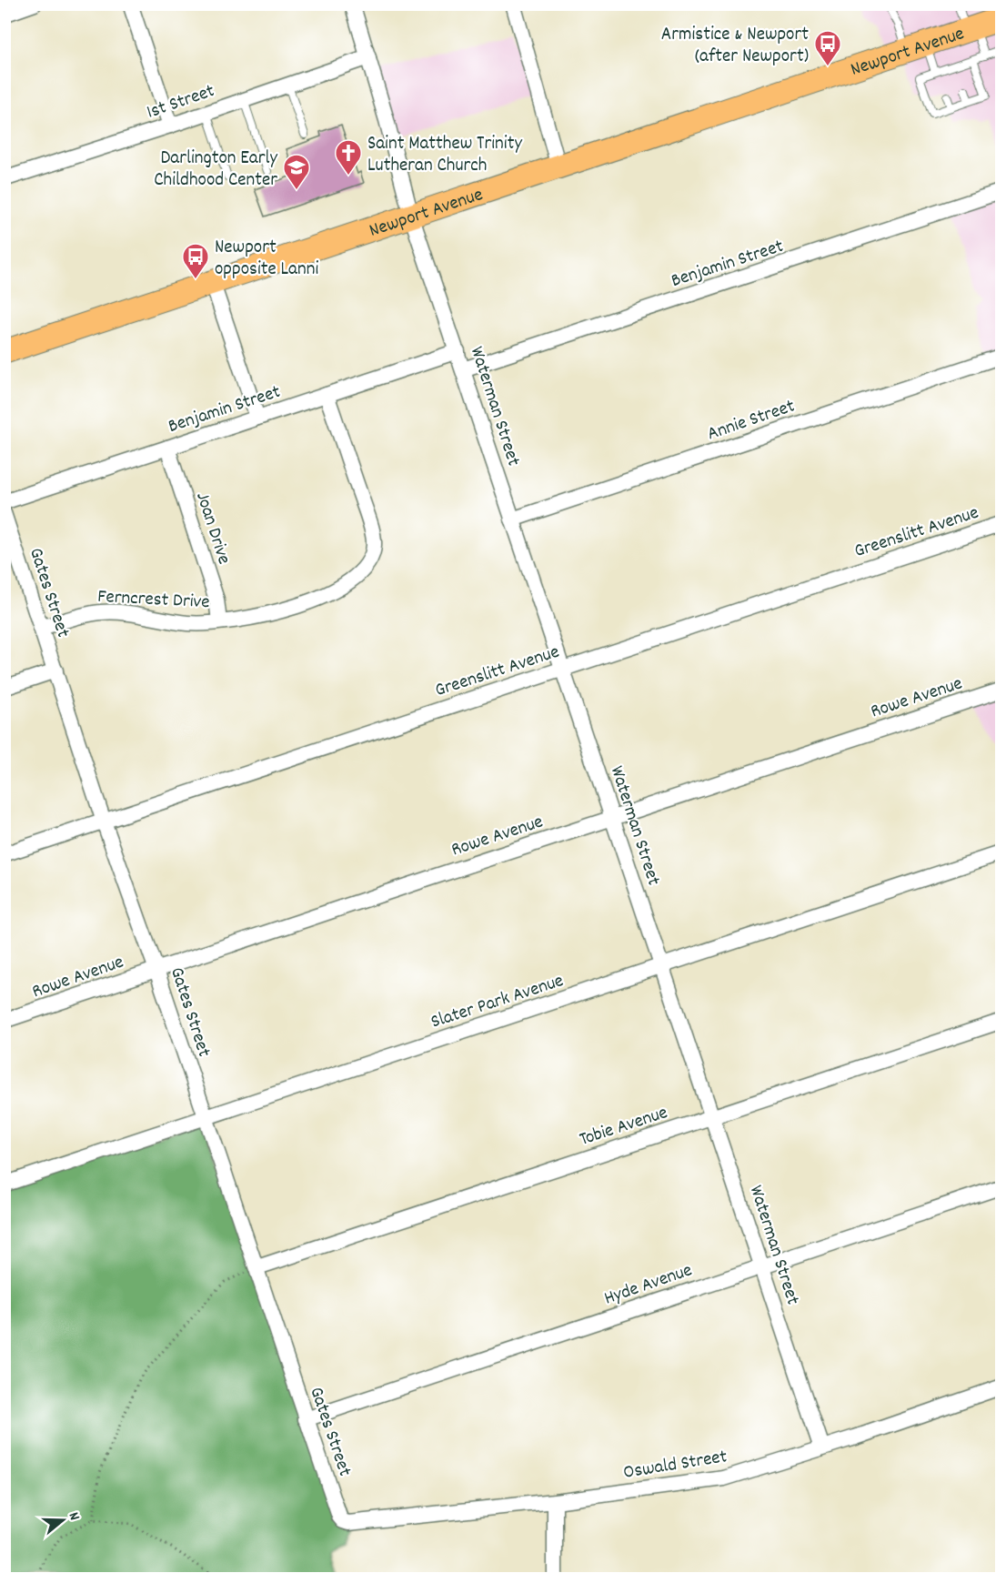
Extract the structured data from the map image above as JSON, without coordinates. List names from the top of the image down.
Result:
{
  "streets": {
    "main road": ["Newport Avenue"],
    "street": [
      "1st Street",
      "Benjamin Street",
      "Waterman Street",
      "Annie Street",
      "Joan Drive",
      "Greenslitt Avenue",
      "Gates Street",
      "Ferncrest Drive",
      "Rowe Avenue",
      "Slater Park Avenue",
      "Tobie Avenue",
      "Hyde Avenue",
      "Oswald Street"
    ]
  },
  "crossings": [
    ["Newport Avenue", "Waterman Street"],
    ["1st Street", "Waterman Street"],
    ["Benjamin Street", "Waterman Street"],
    ["Benjamin Street", "Joan Drive"],
    ["Benjamin Street", "Ferncrest Drive"],
    ["Waterman Street", "Annie Street"],
    ["Waterman Street", "Greenslitt Avenue"],
    ["Waterman Street", "Rowe Avenue"],
    ["Waterman Street", "Slater Park Avenue"],
    ["Waterman Street", "Tobie Avenue"],
    ["Waterman Street", "Hyde Avenue"],
    ["Waterman Street", "Oswald Street"],
    ["Joan Drive", "Ferncrest Drive"],
    ["Greenslitt Avenue", "Gates Street"],
    ["Gates Street", "Ferncrest Drive"],
    ["Gates Street", "Rowe Avenue"],
    ["Gates Street", "Slater Park Avenue"],
    ["Gates Street", "Tobie Avenue"],
    ["Gates Street", "Hyde Avenue"],
    ["Gates Street", "Oswald Street"]
  ],
  "places": {
    "bus stop": ["Armistice & Newport (after Newport)", "Newport opposite Lanni"],
    "church": ["Saint Matthew Trinity Lutheran Church"],
    "school or university": ["Darlington Early Childhood Center"]
  },
  "north": "right"
}
